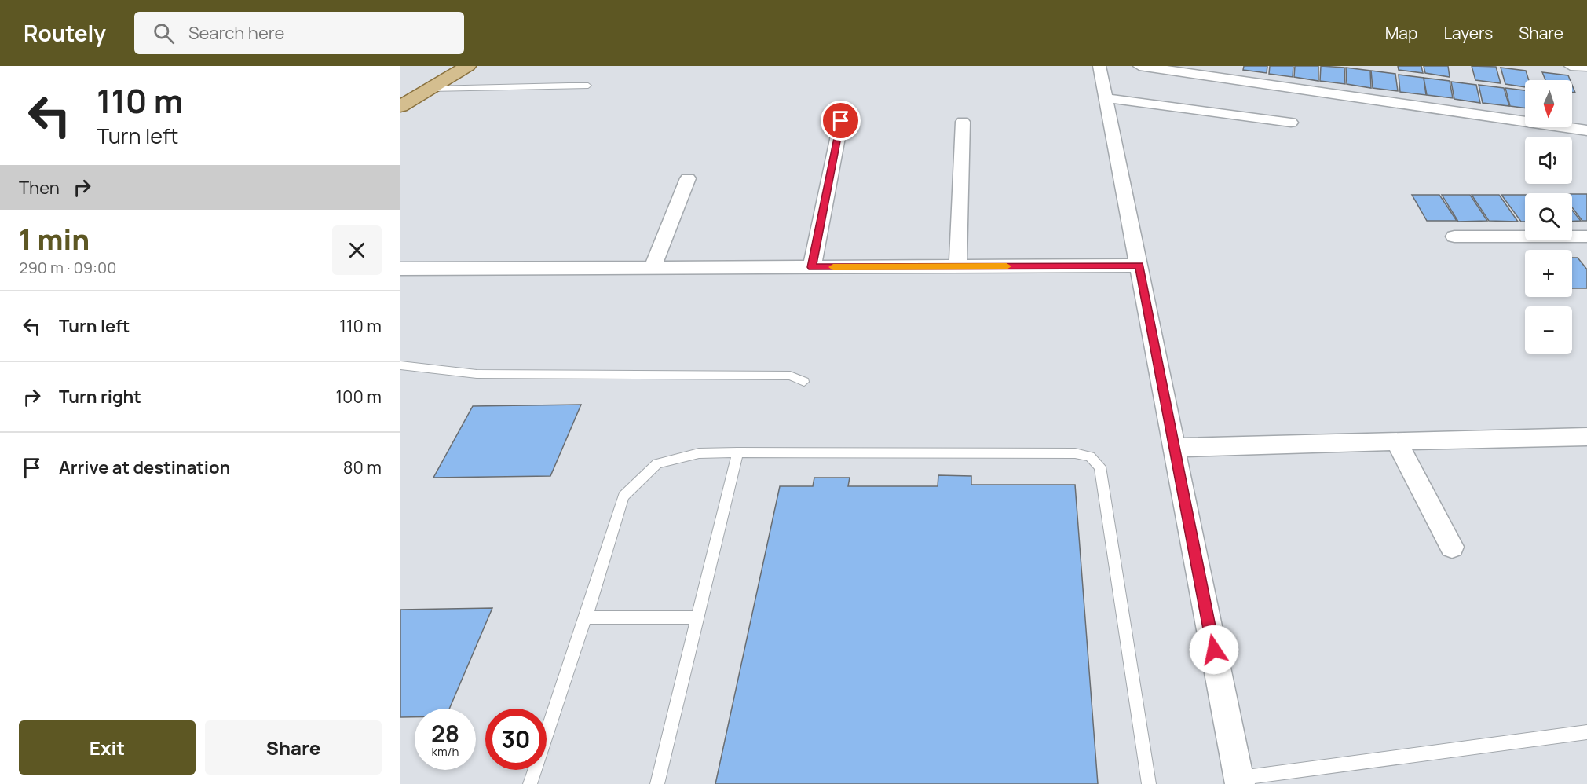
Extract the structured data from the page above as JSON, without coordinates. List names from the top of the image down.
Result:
{
  "north": "bottom",
  "page": {
    "header": "Routely",
    "search": "Search here",
    "nav": ["Map", "Layers", "Share"],
    "turn": ["110 m", "Turn left"],
    "map_buttons": ["+", "−"],
    "then": "Then",
    "heading": ["1 min", "290 m · 09:00"],
    "list": [
      {
        "name": "Turn left",
        "value": "110 m"
      },
      {
        "name": "Turn right",
        "value": "100 m"
      },
      {
        "name": "Arrive at destination",
        "value": "80 m"
      }
    ],
    "speed": "28 km/h",
    "limit": "30",
    "buttons": ["Exit", "Share"]
  }
}
